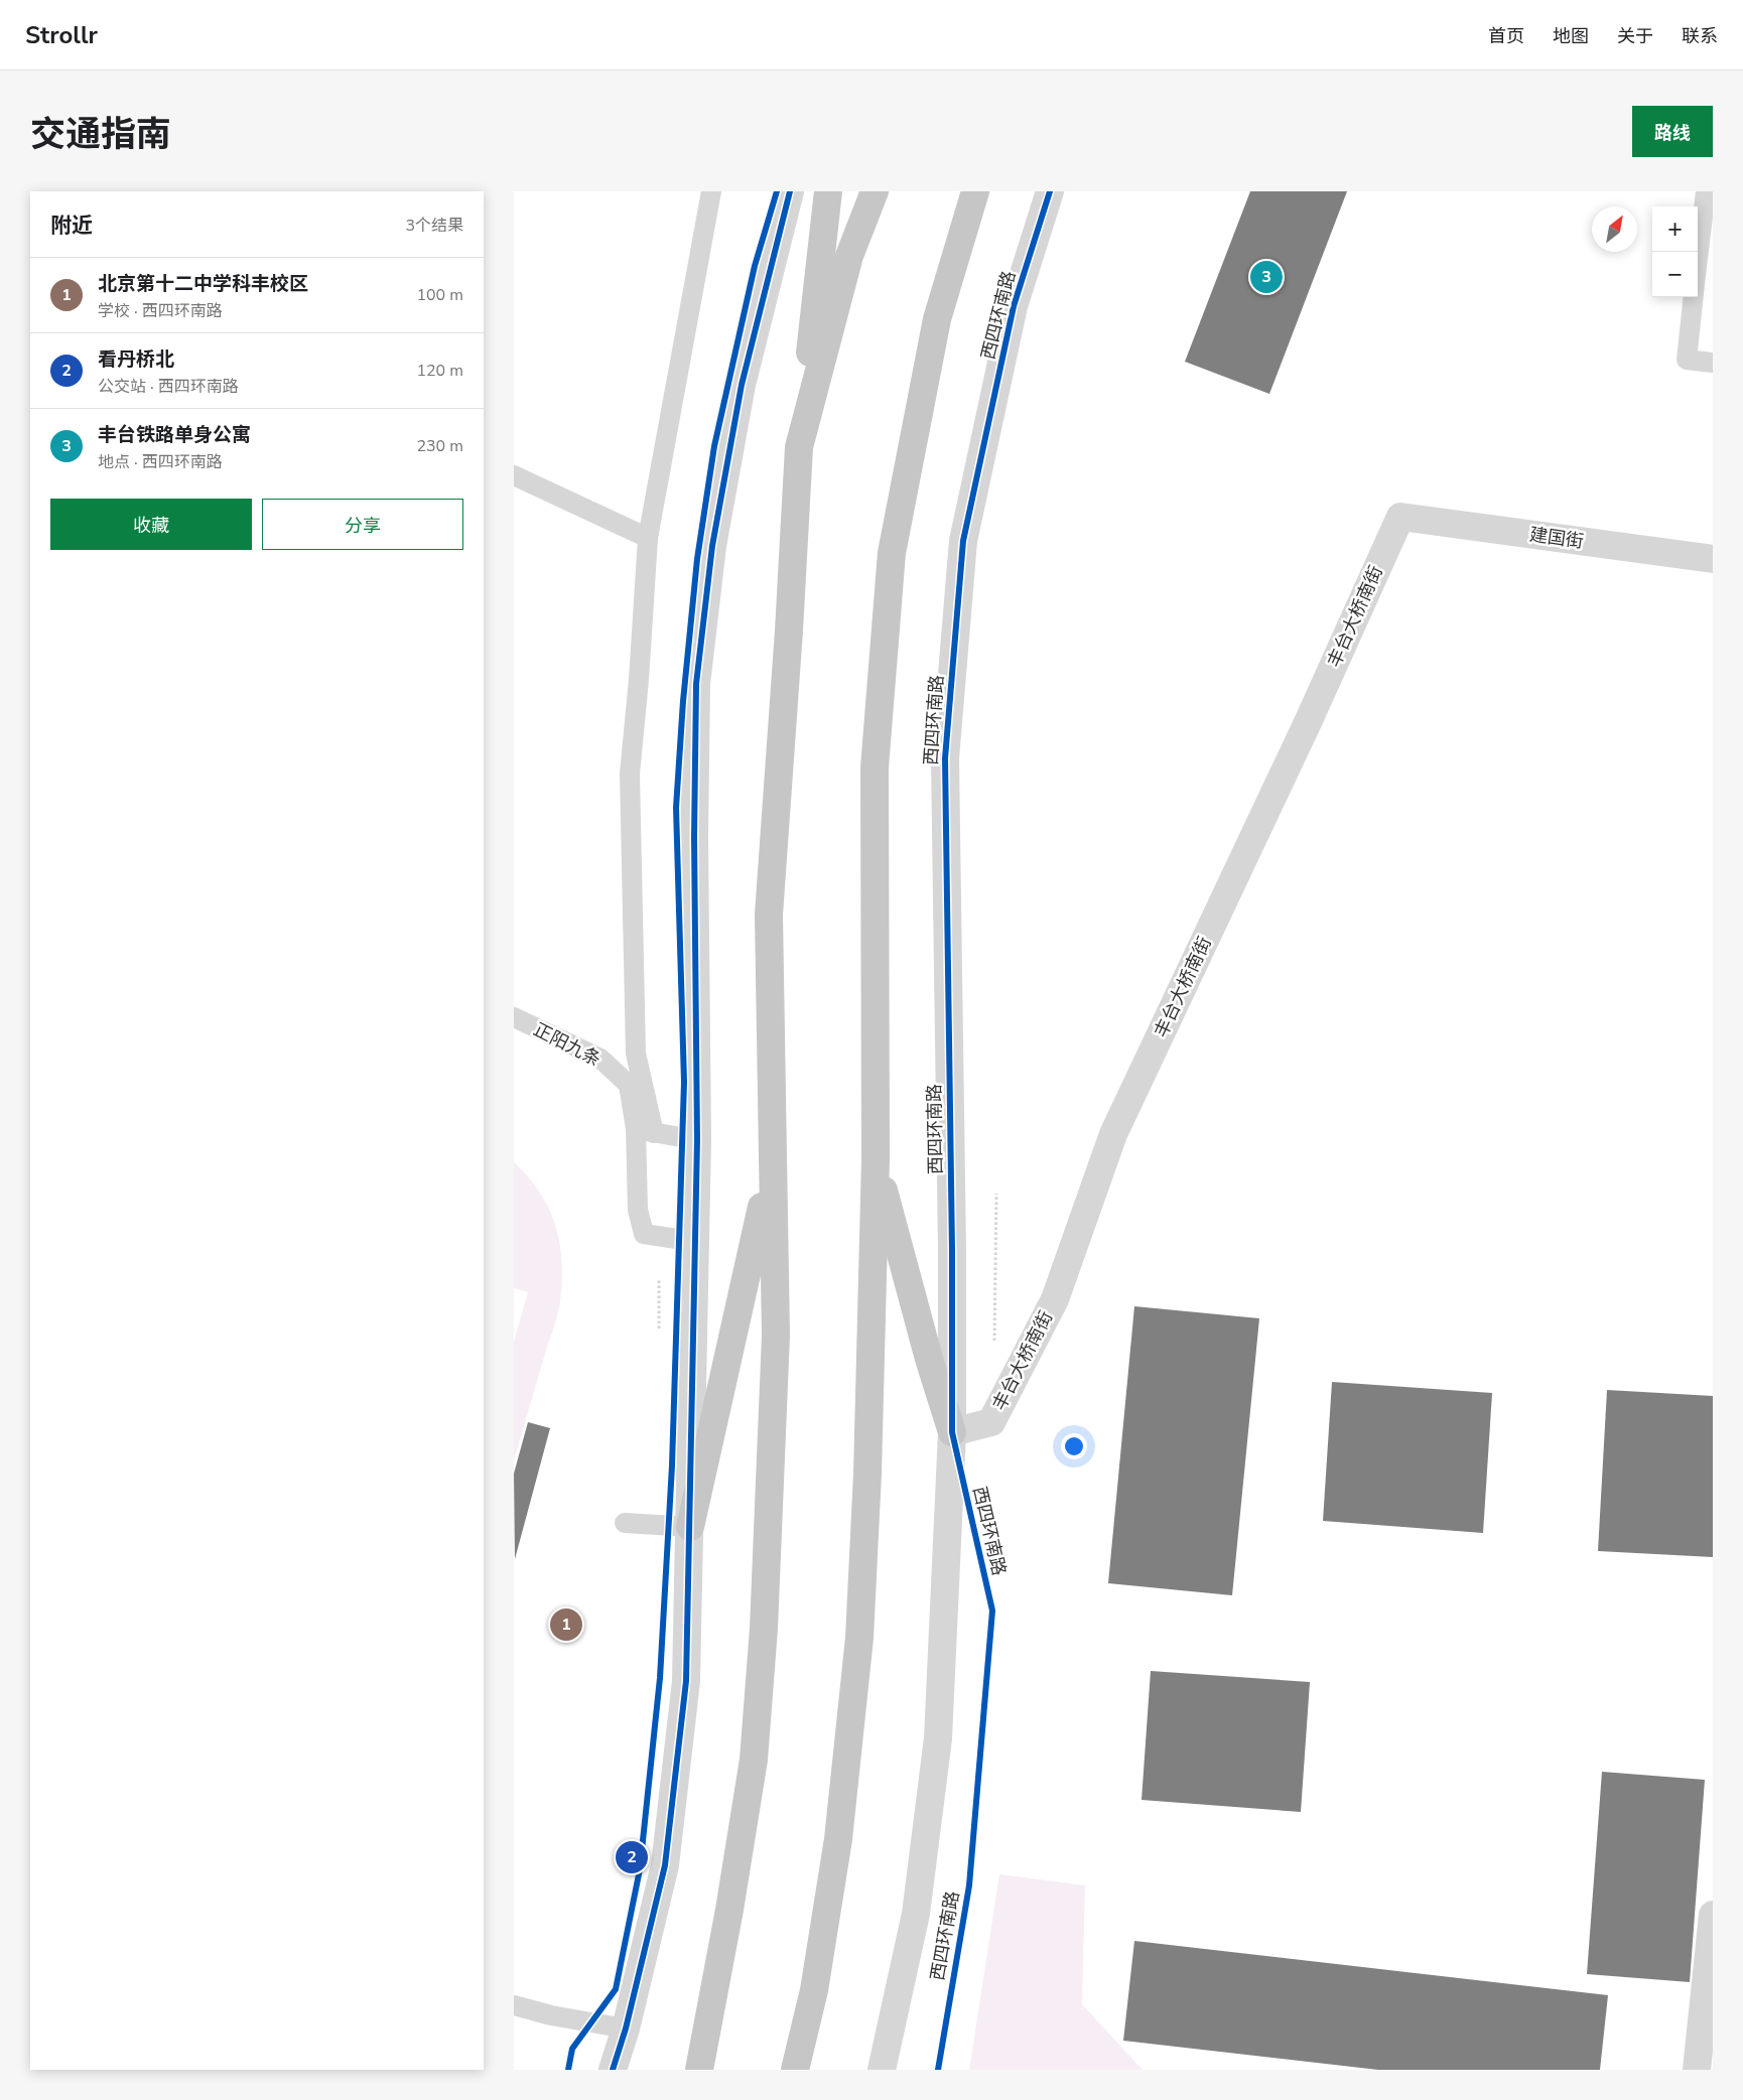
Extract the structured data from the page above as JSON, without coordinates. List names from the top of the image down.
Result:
{
  "streets": {
    "street": ["西四环南路", "建国街", "丰台大桥南街"],
    "lane": ["正阳九条"]
  },
  "crossings": [
    ["西四环南路", "丰台大桥南街"],
    ["建国街", "丰台大桥南街"]
  ],
  "north": "top right",
  "page": {
    "header": "Strollr",
    "nav": [
      "首页",
      "地图",
      "关于",
      "联系"
    ],
    "title": "交通指南",
    "buttons": [
      "路线",
      ["收藏", "分享"]
    ],
    "heading": ["附近", "3个结果"],
    "map_buttons": ["+", "−"],
    "list": [
      {
        "mark": "1",
        "name": "北京第十二中学科丰校区",
        "note": "学校 · 西四环南路",
        "value": "100 m"
      },
      {
        "mark": "2",
        "name": "看丹桥北",
        "note": "公交站 · 西四环南路",
        "value": "120 m"
      },
      {
        "mark": "3",
        "name": "丰台铁路单身公寓",
        "note": "地点 · 西四环南路",
        "value": "230 m"
      }
    ],
    "pins": ["3", "1", "2"]
  }
}
